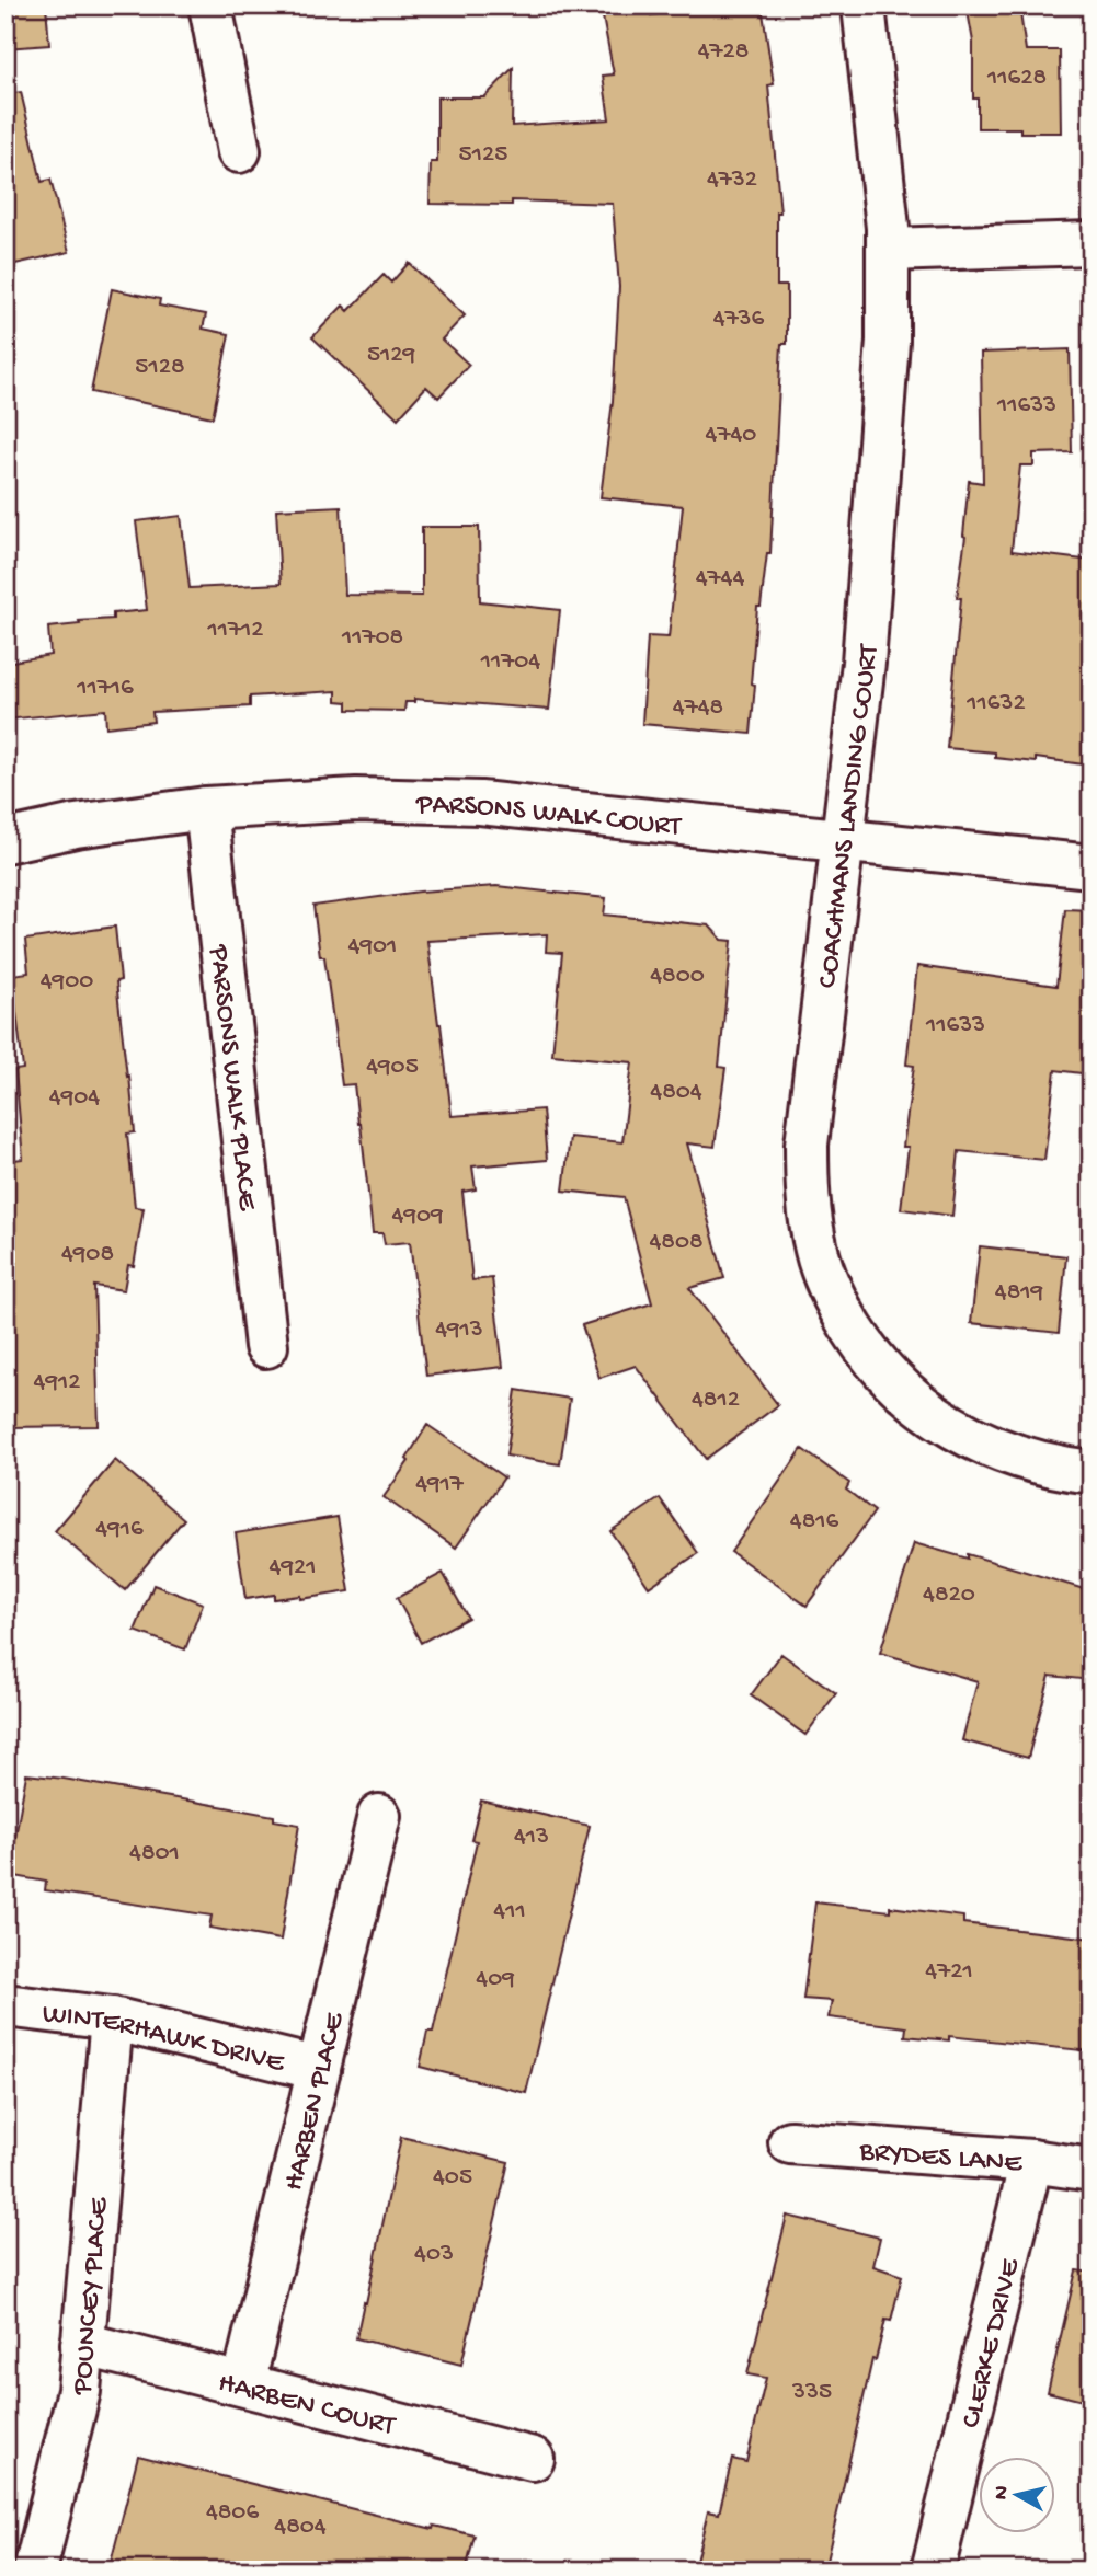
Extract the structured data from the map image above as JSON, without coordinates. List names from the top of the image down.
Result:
{
  "streets": {
    "street": [
      "PARSONS WALK COURT",
      "COACHMANS LANDING COURT",
      "PARSONS WALK PLACE",
      "WINTERHAWK DRIVE",
      "HARBEN PLACE",
      "BRYDES LANE",
      "POUNCEY PLACE",
      "CLERKE DRIVE",
      "HARBEN COURT"
    ]
  },
  "crossings": [
    ["PARSONS WALK COURT", "COACHMANS LANDING COURT"],
    ["PARSONS WALK COURT", "PARSONS WALK PLACE"],
    ["WINTERHAWK DRIVE", "HARBEN PLACE"],
    ["WINTERHAWK DRIVE", "POUNCEY PLACE"],
    ["HARBEN PLACE", "HARBEN COURT"],
    ["BRYDES LANE", "CLERKE DRIVE"],
    ["POUNCEY PLACE", "HARBEN COURT"]
  ],
  "house_numbers": [
    "4728",
    "11628",
    "5125",
    "4732",
    "4736",
    "5129",
    "5128",
    "11633",
    "4740",
    "4744",
    "11712",
    "11708",
    "11704",
    "11716",
    "11632",
    "4748",
    "4901",
    "4800",
    "4900",
    "11633",
    "4905",
    "4804",
    "4904",
    "4909",
    "4808",
    "4908",
    "4819",
    "4913",
    "4912",
    "4812",
    "4917",
    "4816",
    "4916",
    "4921",
    "4820",
    "413",
    "4801",
    "411",
    "4721",
    "409",
    "405",
    "403",
    "335",
    "4806",
    "4804"
  ],
  "north": "left"
}
